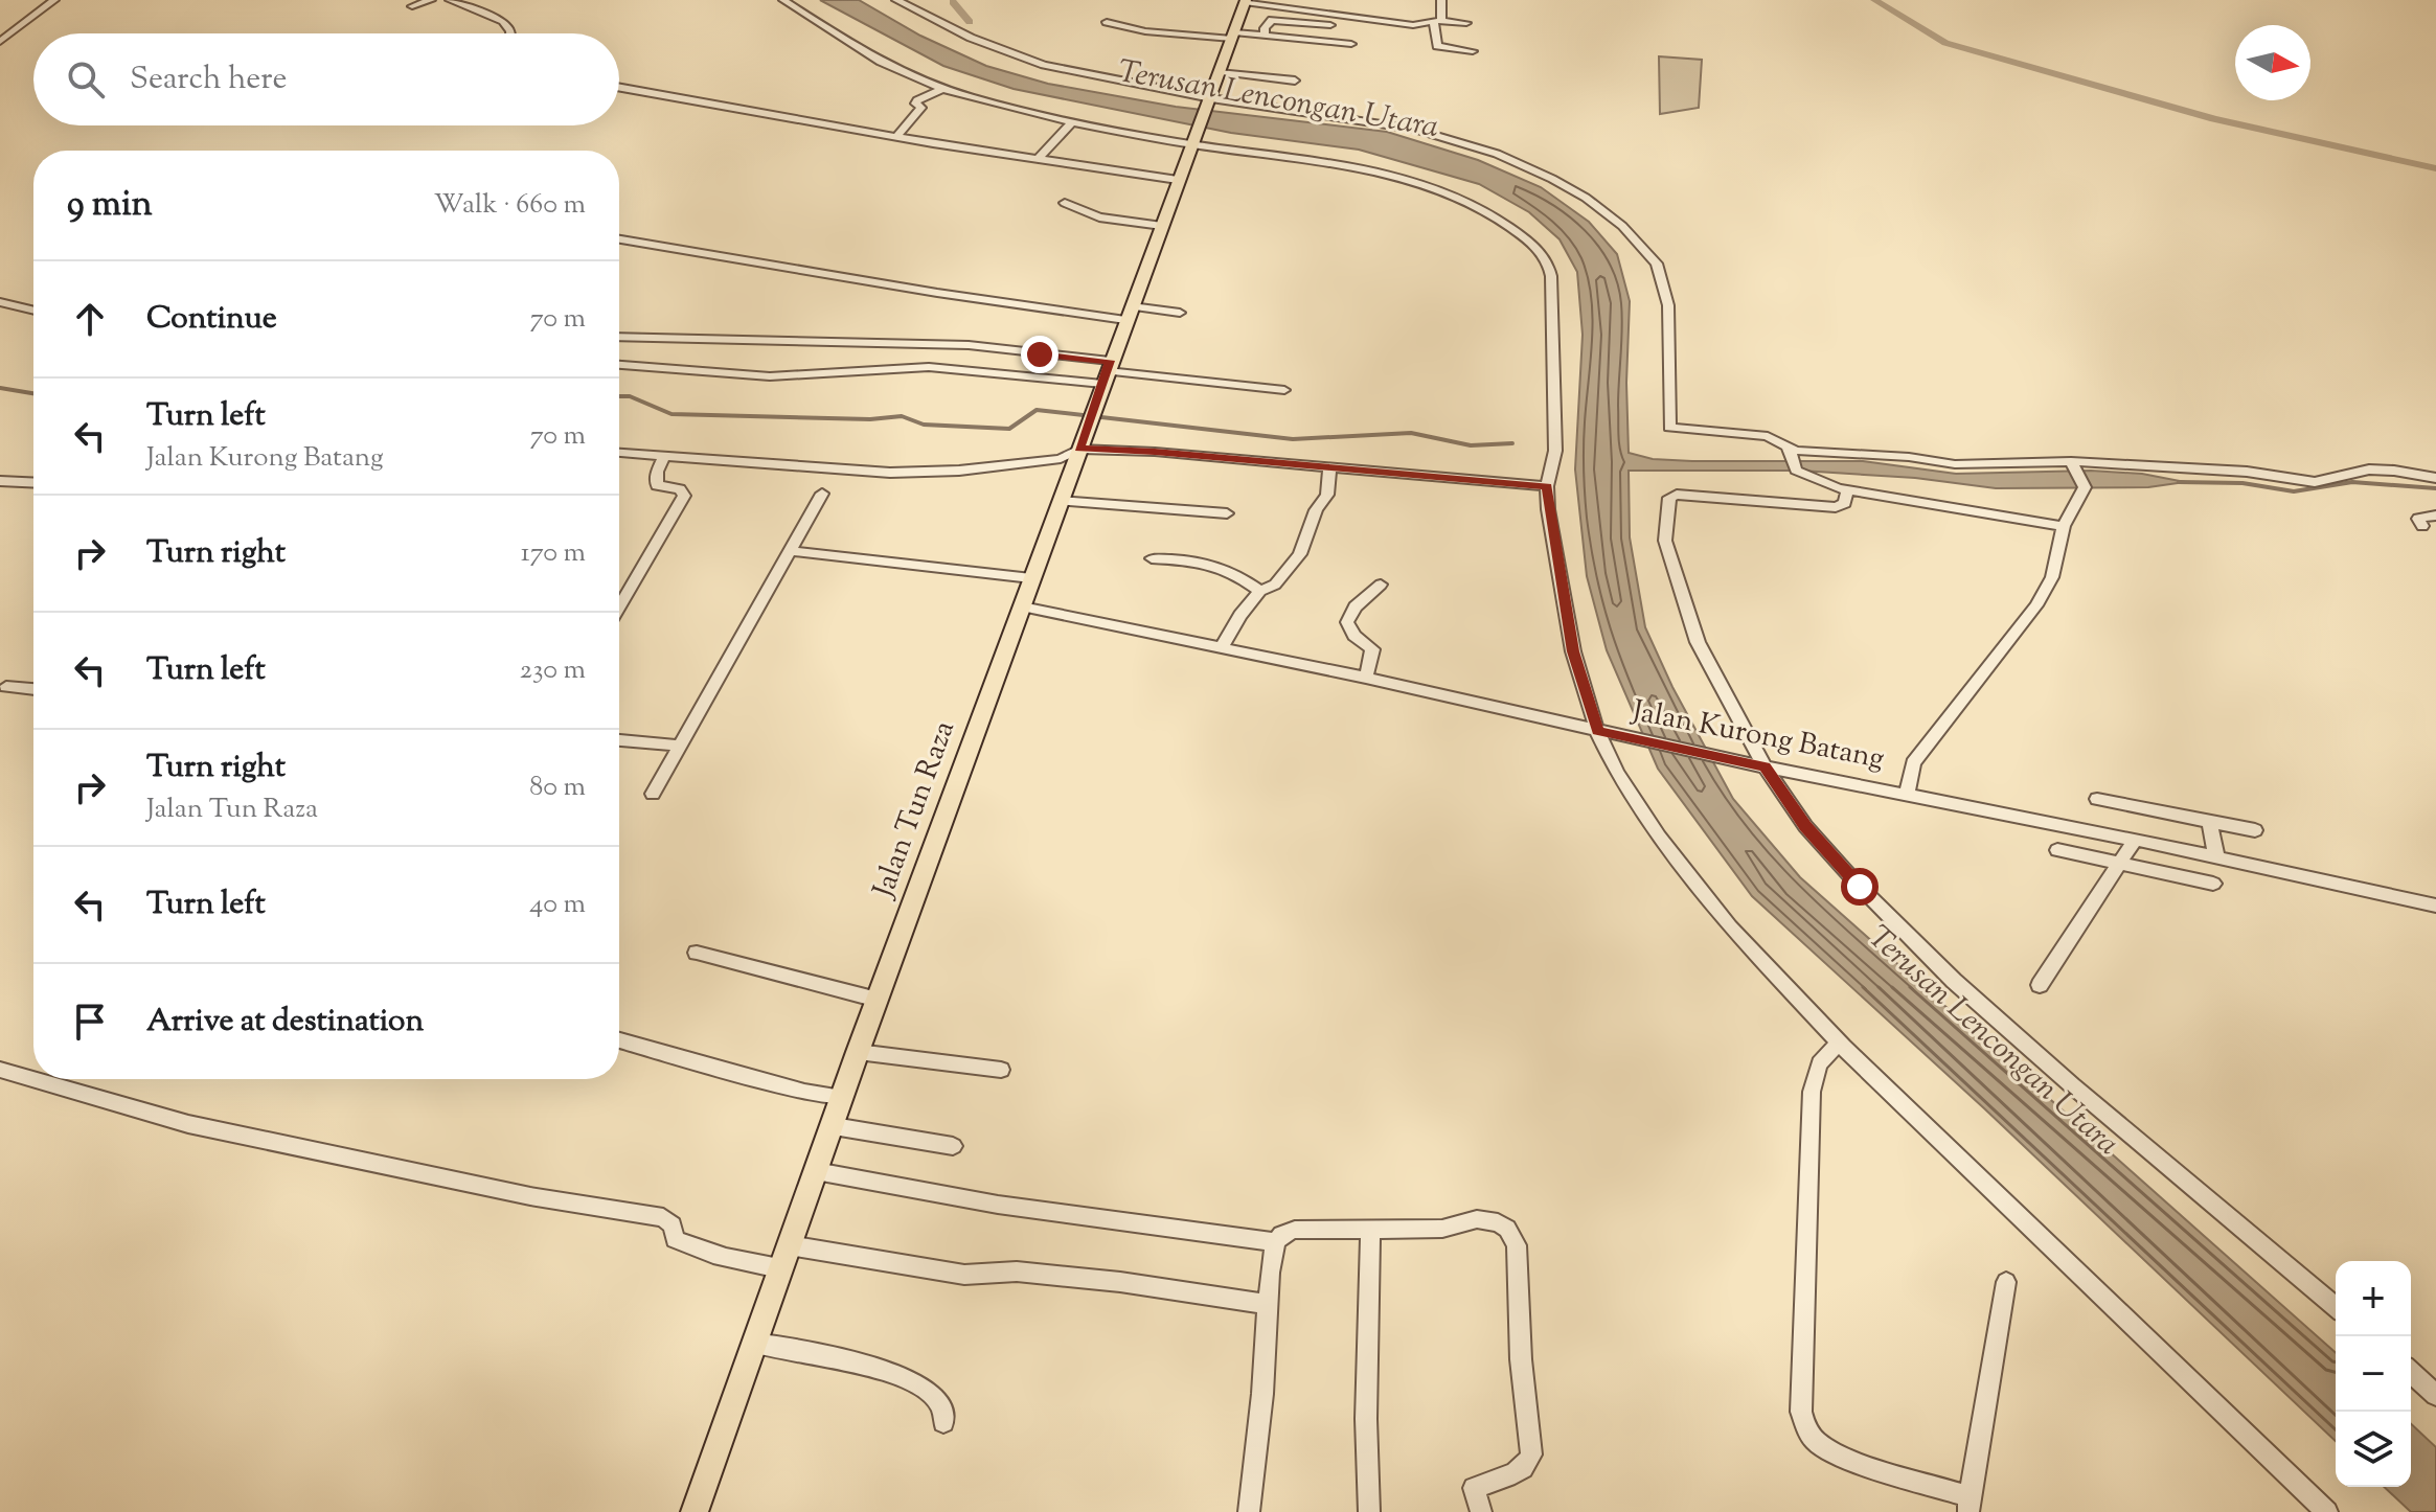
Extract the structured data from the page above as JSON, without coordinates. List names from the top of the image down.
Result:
{
  "streets": {
    "main road": ["Jalan Tun Raza"],
    "street": ["Jalan Kurong Batang"]
  },
  "crossings": [
    ["Jalan Kurong Batang", "Jalan Tun Raza"]
  ],
  "water": ["Terusan Lencongan Utara"],
  "north": "right",
  "page": {
    "search": "Search here",
    "heading": ["9 min", "Walk · 660 m"],
    "list": [
      ["Continue", "70 m"],
      ["Turn left", "Jalan Kurong Batang", "70 m"],
      ["Turn right", "170 m"],
      ["Turn left", "230 m"],
      ["Turn right", "Jalan Tun Raza", "80 m"],
      ["Turn left", "40 m"],
      "Arrive at destination"
    ],
    "map_buttons": ["+", "−"]
  }
}
